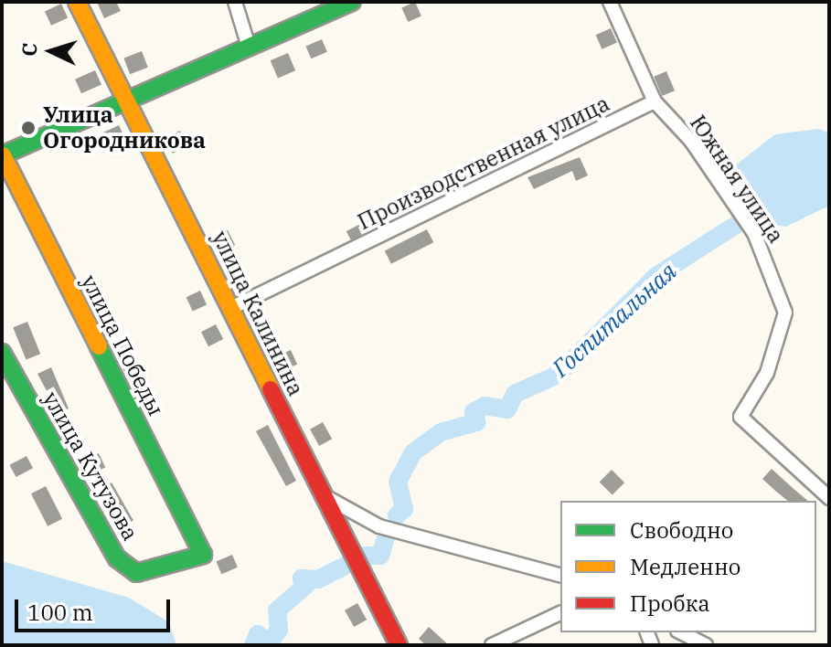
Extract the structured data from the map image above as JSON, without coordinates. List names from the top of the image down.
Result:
{
  "streets": {
    "street": [
      "Производственная улица",
      "Южная улица",
      "улица Калинина",
      "улица Победы",
      "улица Кутузова"
    ]
  },
  "crossings": [
    ["Производственная улица", "Южная улица"],
    ["Производственная улица", "улица Калинина"],
    ["улица Победы", "улица Кутузова"]
  ],
  "water": ["Госпитальная"],
  "places": ["Улица Огородникова"],
  "legend": ["Свободно", "Медленно", "Пробка"],
  "scale_bar": "100 m",
  "north": "left"
}
